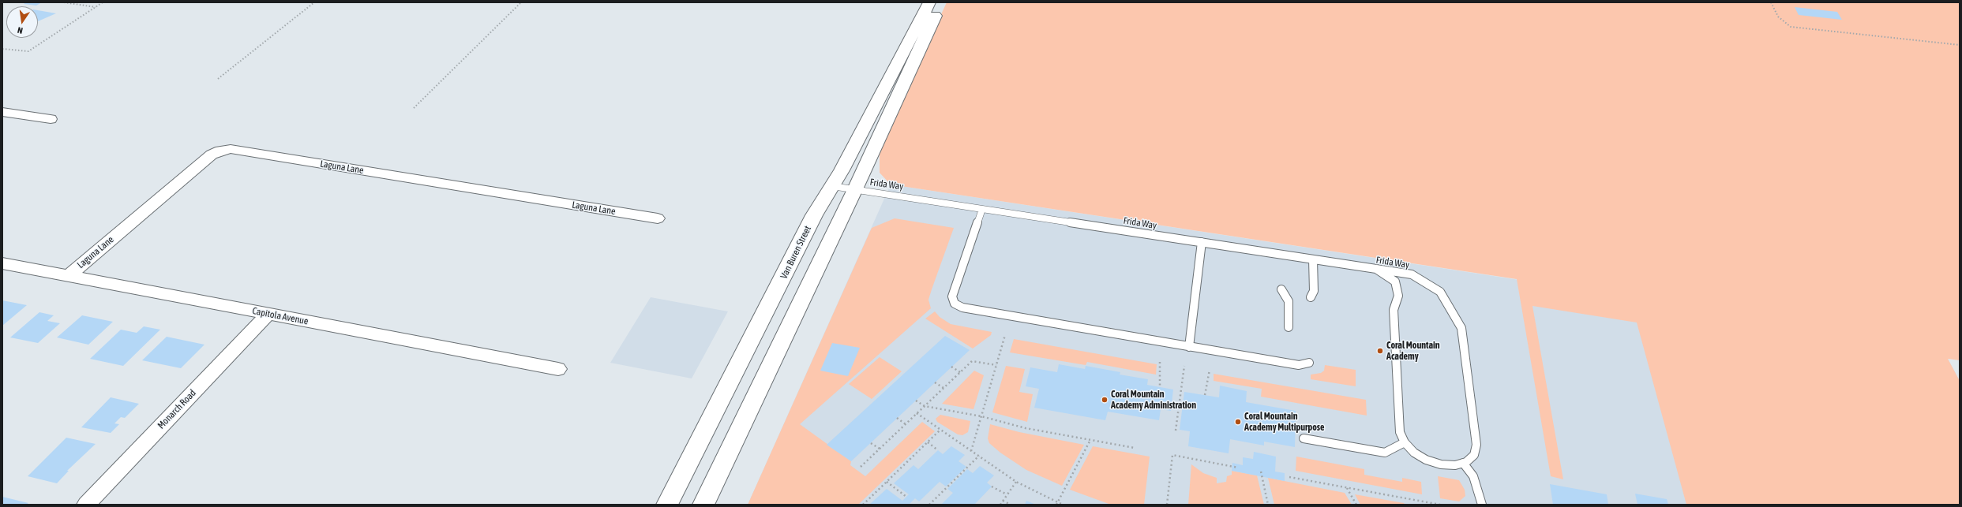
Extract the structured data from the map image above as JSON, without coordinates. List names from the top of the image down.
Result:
{
  "streets": {
    "street": [
      "Laguna Lane",
      "Van Buren Street",
      "Capitola Avenue",
      "Monarch Road"
    ],
    "lane": ["Frida Way"]
  },
  "crossings": [
    ["Laguna Lane", "Capitola Avenue"],
    ["Frida Way", "Van Buren Street"],
    ["Capitola Avenue", "Monarch Road"]
  ],
  "places": ["Coral Mountain Academy", "Coral Mountain Academy Administration", "Coral Mountain Academy Multipurpose"],
  "north": "bottom"
}
